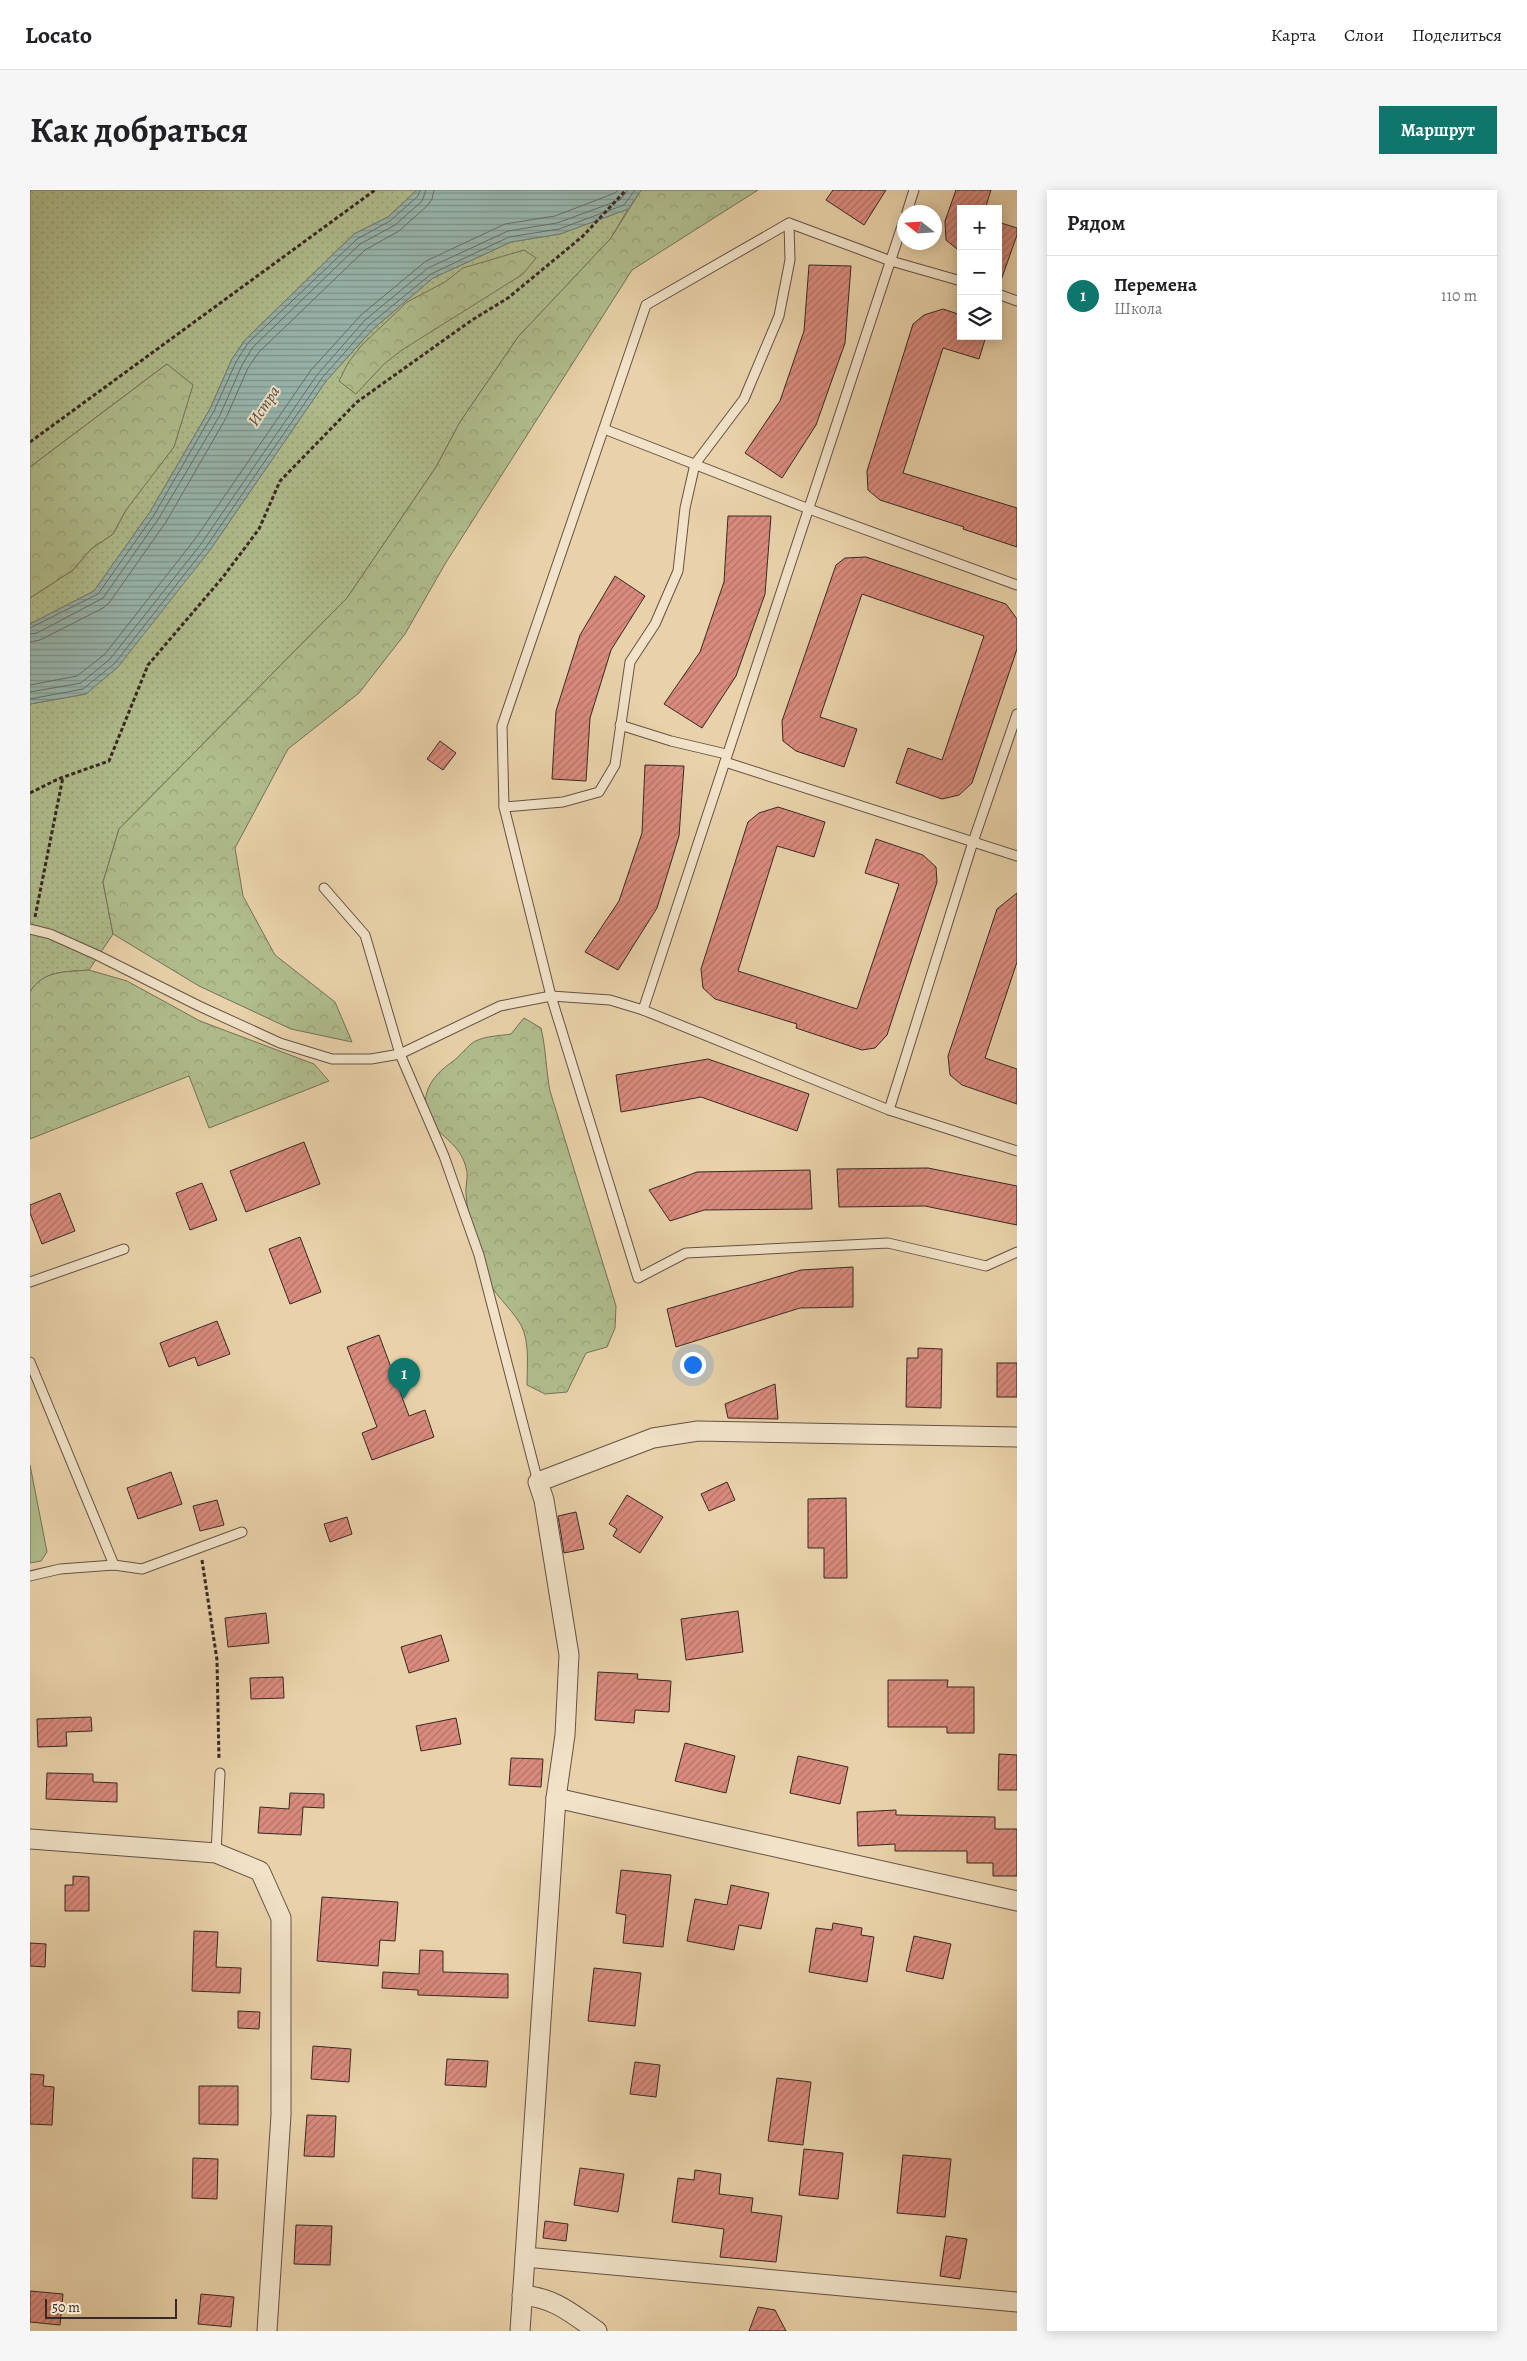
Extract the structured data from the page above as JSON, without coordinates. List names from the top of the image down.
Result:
{
  "water": ["Истра"],
  "scale_bar": "50 m",
  "north": "left",
  "page": {
    "header": "Locato",
    "nav": ["Карта", "Слои", "Поделиться"],
    "title": "Как добраться",
    "buttons": "Маршрут",
    "heading": "Рядом",
    "map_buttons": ["+", "−"],
    "list": [
      {
        "mark": "1",
        "name": "Перемена",
        "note": "Школа",
        "value": "110 m"
      }
    ],
    "pins": "1",
    "scale": "50 m"
  }
}
